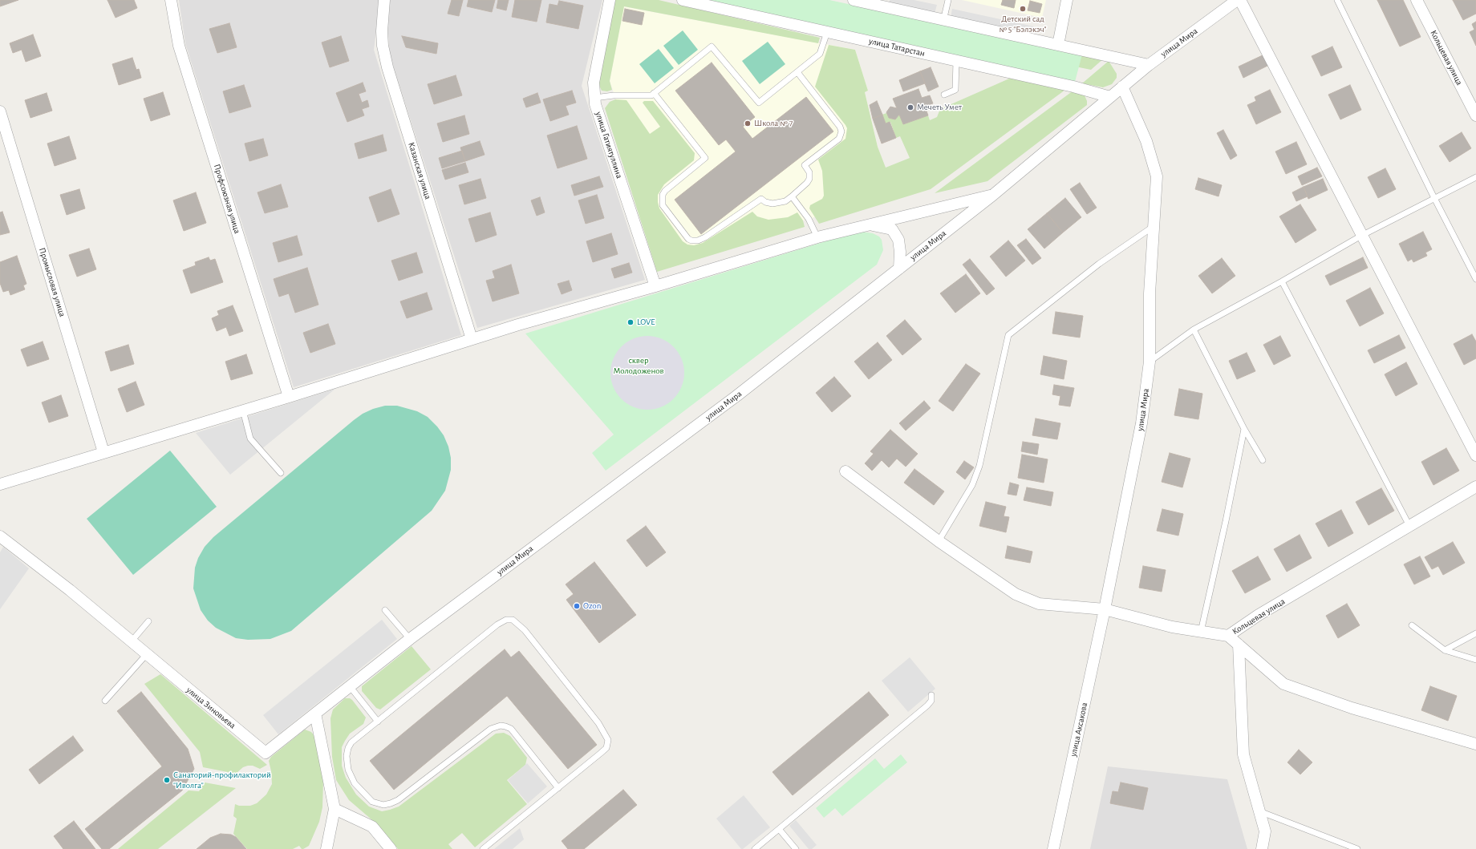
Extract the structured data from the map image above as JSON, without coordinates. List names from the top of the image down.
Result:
{
  "streets": {
    "street": [
      "улица Мира",
      "улица Татарстан",
      "Кольцевая улица",
      "улица Гатиятуллина",
      "Казанская улица",
      "Профсоюзная улица",
      "Промысловая улица",
      "улица Зиновьева",
      "улица Аксакова"
    ]
  },
  "crossings": [
    ["улица Мира", "улица Татарстан"],
    ["улица Мира", "улица Зиновьева"],
    ["улица Мира", "улица Аксакова"]
  ],
  "parks": ["сквер Молодоженов"],
  "places": [
    "Детский сад № 5 \"Бэлэкэч\"",
    "Мечеть Умет",
    "Школа № 7",
    "LOVE",
    "Ozon",
    "Санаторий-профилакторий \"Иволга\""
  ]
}
